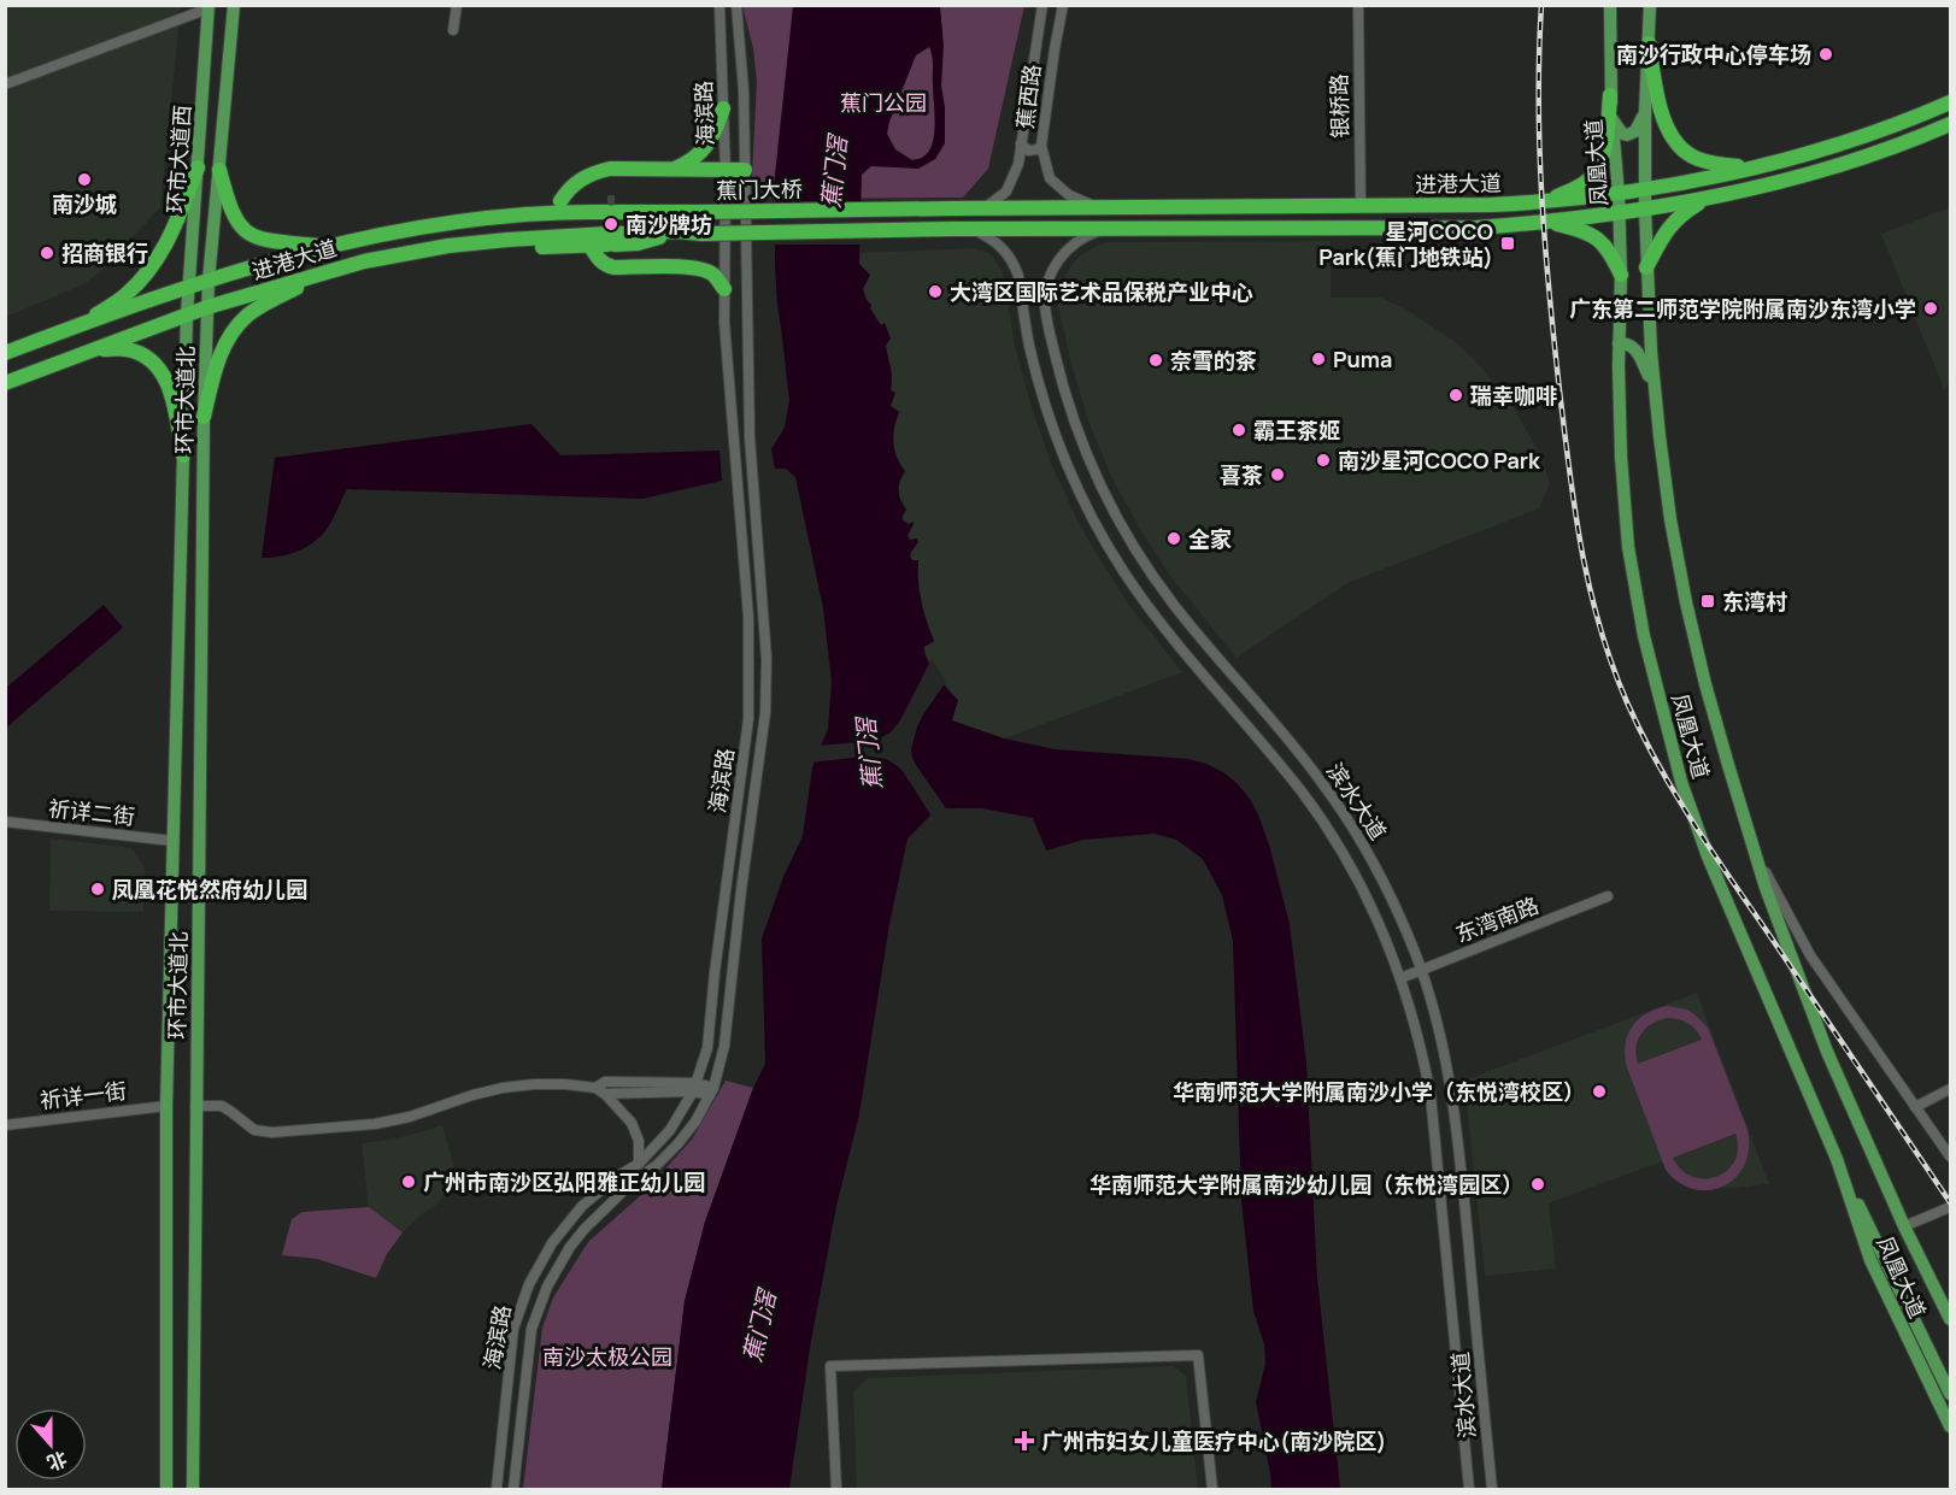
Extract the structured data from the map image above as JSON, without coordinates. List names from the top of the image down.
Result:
{
  "streets": {
    "highway": ["进港大道", "蕉门大桥"],
    "main road": ["环市大道西", "凤凰大道", "环市大道北"],
    "street": [
      "蕉西路",
      "银桥路",
      "海滨路",
      "滨水大道",
      "祈详二街",
      "东湾南路",
      "祈详一街"
    ]
  },
  "crossings": [
    ["蕉西路", "进港大道"],
    ["银桥路", "进港大道"],
    ["环市大道西", "进港大道"],
    ["环市大道西", "环市大道北"],
    ["凤凰大道", "进港大道"],
    ["进港大道", "蕉门大桥"],
    ["进港大道", "环市大道北"],
    ["进港大道", "滨水大道"],
    ["环市大道北", "祈详二街"],
    ["环市大道北", "祈详一街"],
    ["滨水大道", "东湾南路"]
  ],
  "water": ["蕉门滘"],
  "parks": ["蕉门公园", "南沙太极公园"],
  "places": {
    "other": [
      "南沙行政中心停车场",
      "南沙城",
      "南沙牌坊",
      "招商银行",
      "大湾区国际艺术品保税产业中心",
      "广东第二师范学院附属南沙东湾小学",
      "Puma",
      "奈雪的茶",
      "瑞幸咖啡",
      "霸王茶姬",
      "南沙星河COCO Park",
      "喜茶",
      "全家",
      "凤凰花悦然府幼儿园",
      "华南师范大学附属南沙小学（东悦湾校区）",
      "广州市南沙区弘阳雅正幼儿园",
      "华南师范大学附属南沙幼儿园（东悦湾园区）"
    ],
    "transit": ["星河COCO Park(蕉门地铁站)", "东湾村"],
    "health": ["广州市妇女儿童医疗中心(南沙院区)"]
  },
  "north": "bottom"
}
